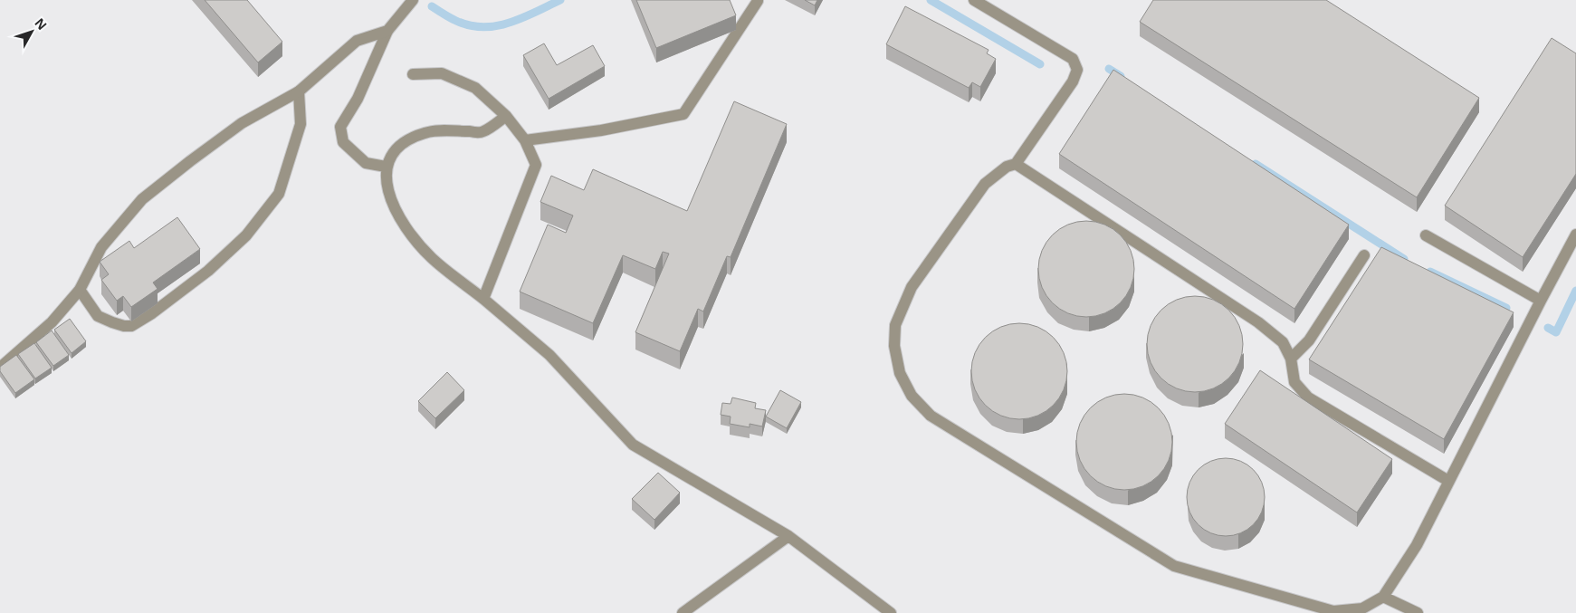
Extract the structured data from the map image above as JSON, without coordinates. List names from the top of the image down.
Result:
{
  "north": "top right"
}
